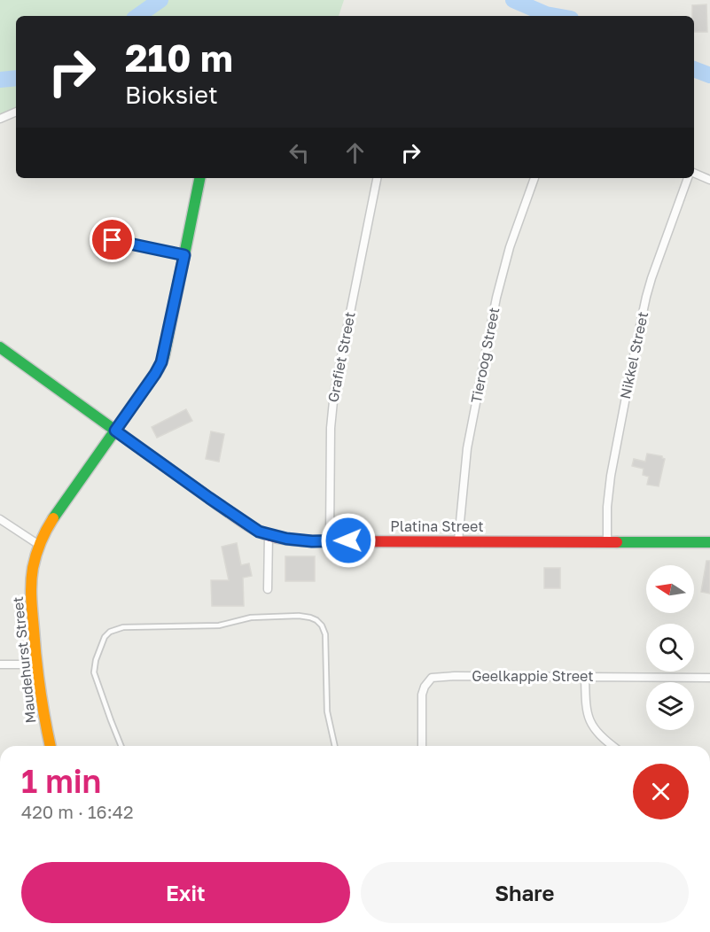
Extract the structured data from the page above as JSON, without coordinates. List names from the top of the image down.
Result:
{
  "streets": {
    "street": [
      "Tieroog Street",
      "Nikkel Street",
      "Grafiet Street",
      "Platina Street",
      "Maudehurst Street",
      "Geelkappie Street"
    ]
  },
  "crossings": [
    ["Tieroog Street", "Platina Street"],
    ["Nikkel Street", "Platina Street"],
    ["Grafiet Street", "Platina Street"],
    ["Platina Street", "Maudehurst Street"]
  ],
  "north": "left",
  "page": {
    "turn": ["210 m", "Bioksiet"],
    "heading": ["1 min", "420 m · 16:42"],
    "buttons": ["Exit", "Share"]
  }
}
